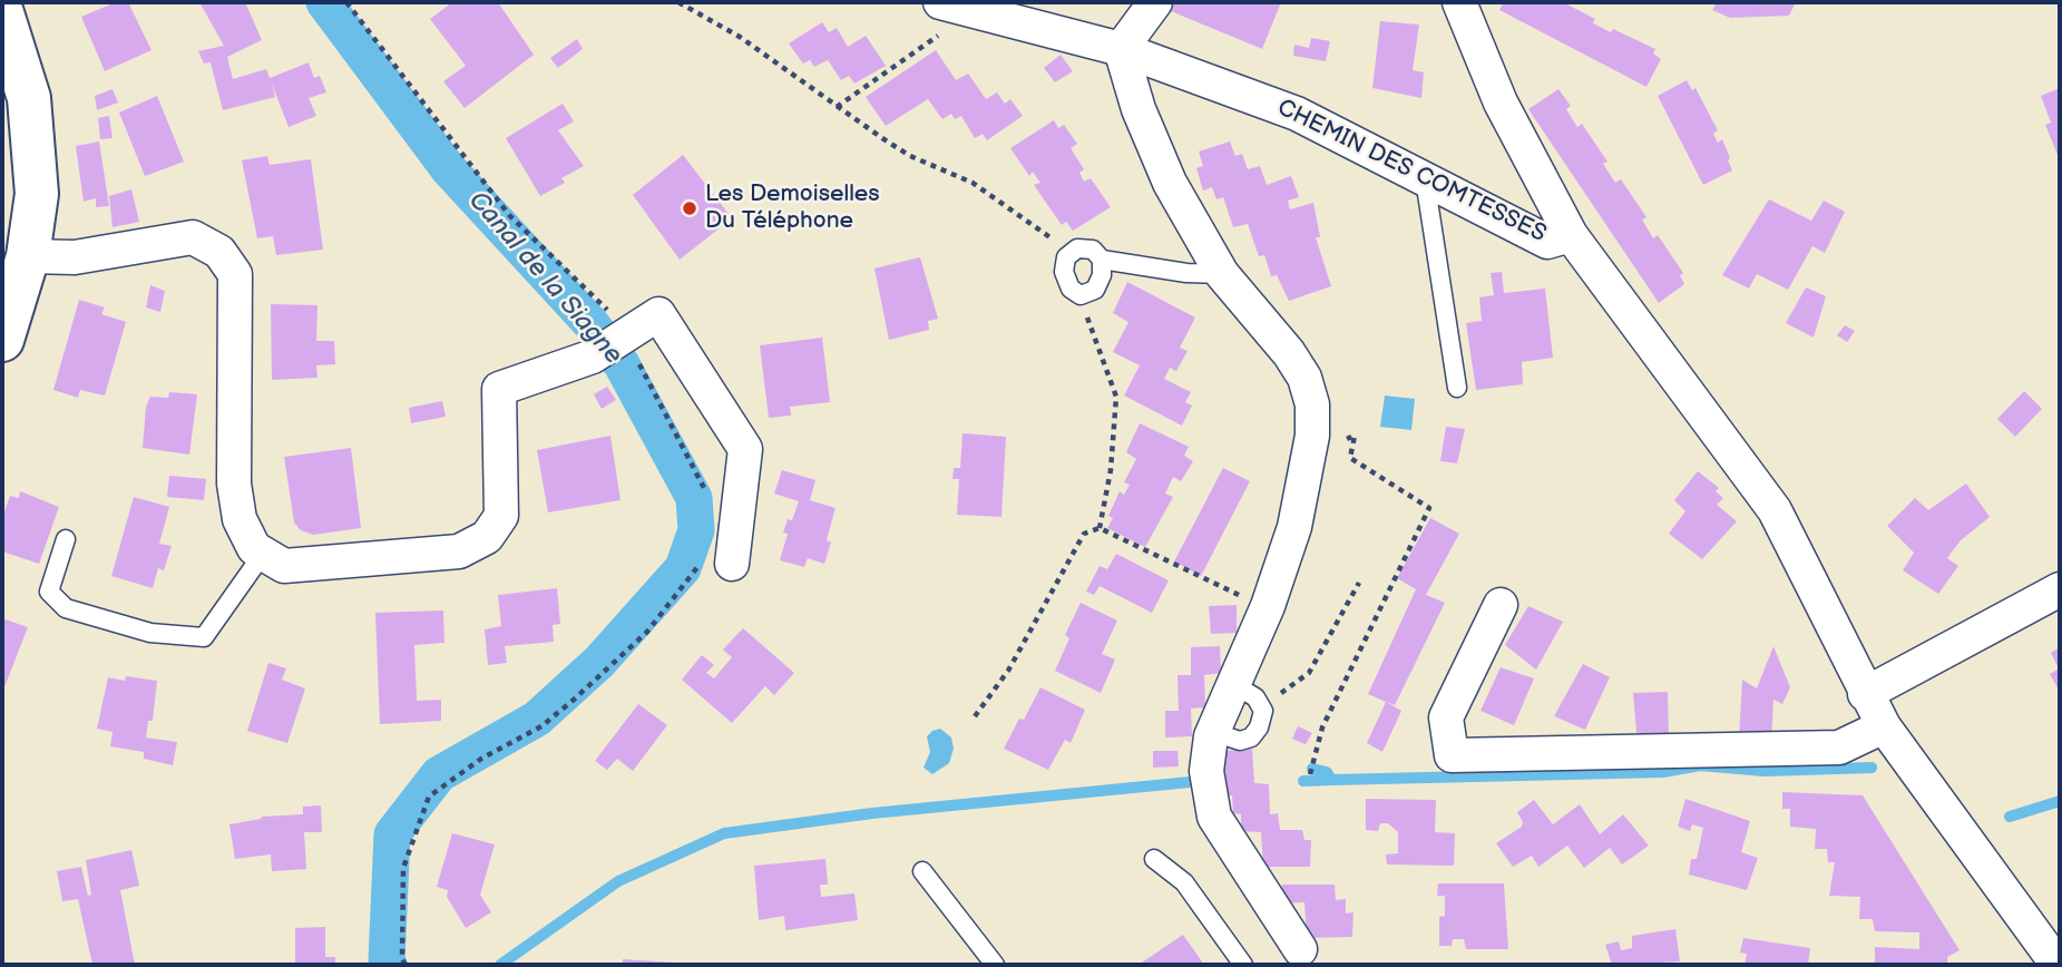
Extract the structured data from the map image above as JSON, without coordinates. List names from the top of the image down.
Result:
{
  "streets": {
    "street": ["CHEMIN DES COMTESSES"]
  },
  "water": ["Canal de la Siagne"],
  "places": ["Les Demoiselles Du Téléphone"]
}
